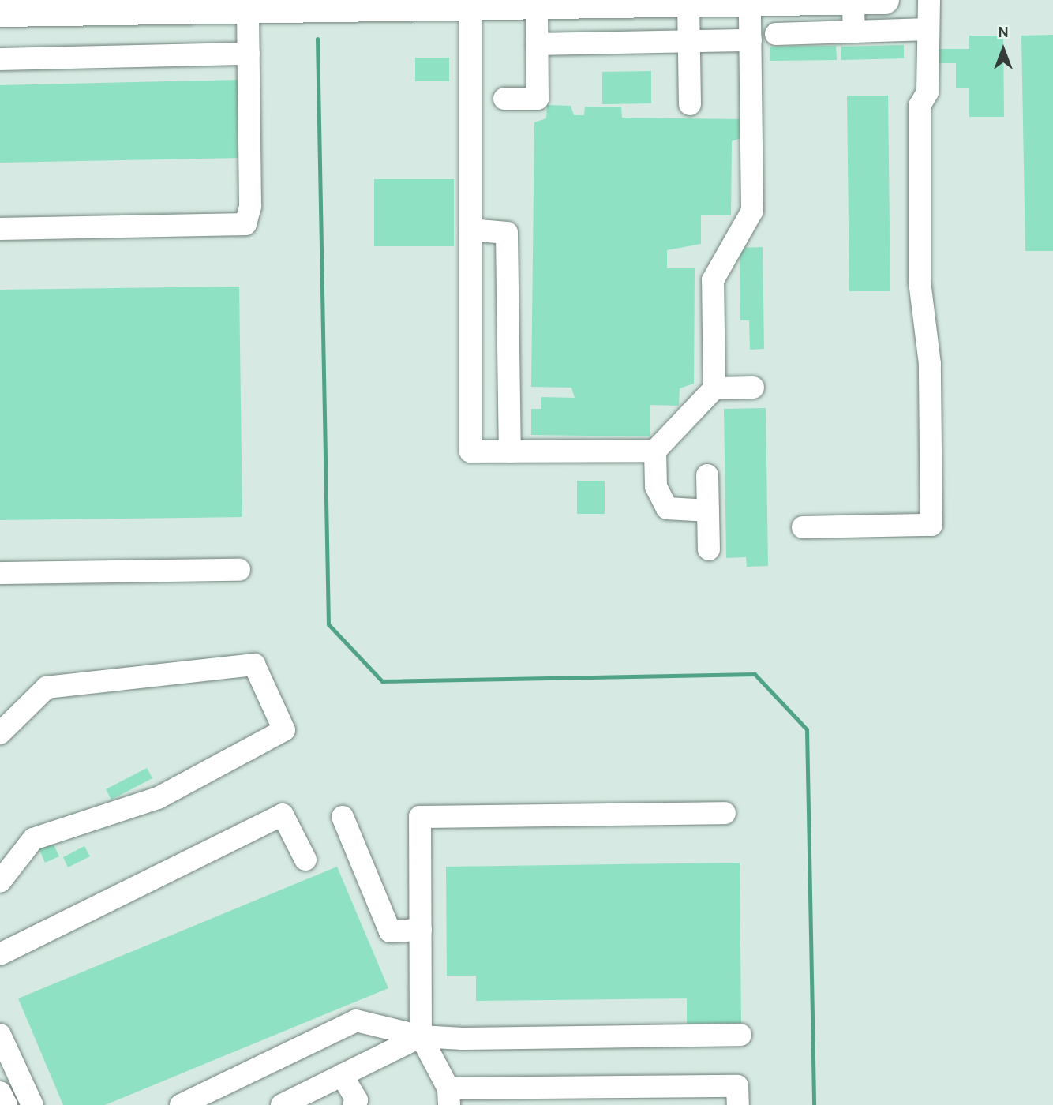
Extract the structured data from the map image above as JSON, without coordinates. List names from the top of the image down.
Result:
{
  "north": "top"
}
